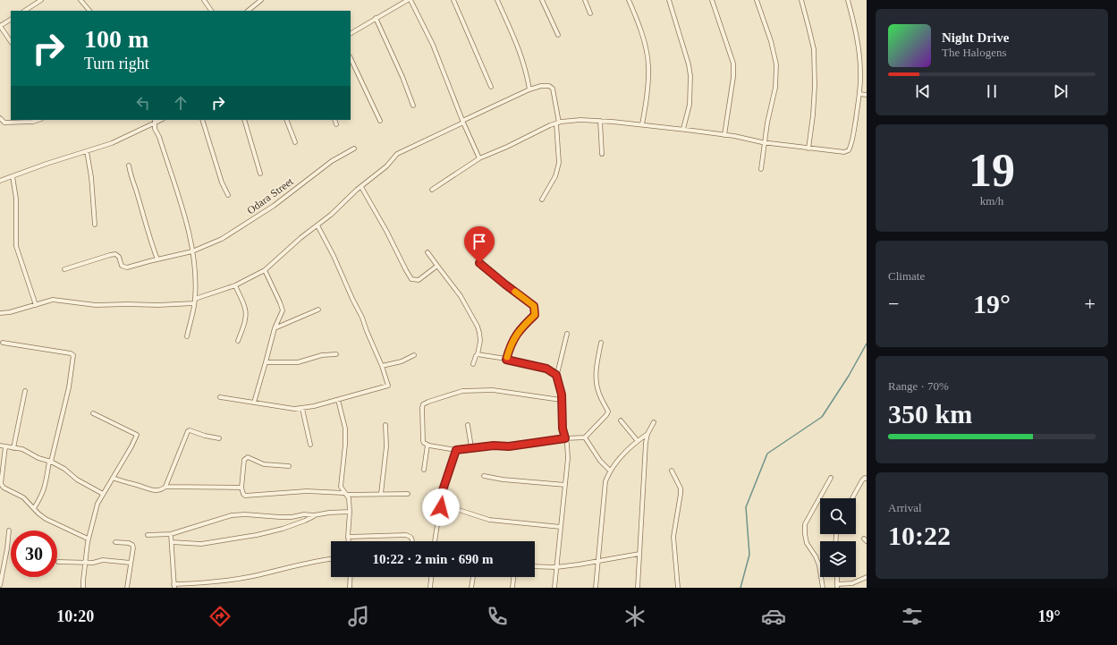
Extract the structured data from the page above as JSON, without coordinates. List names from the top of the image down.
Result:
{
  "streets": {
    "street": ["Odara Street"]
  },
  "page": {
    "turn": ["100 m", "Turn right"],
    "song": ["Night Drive", "The Halogens"],
    "tile": [
      ["19", "km/h"],
      "Climate",
      ["Range · 70%", "350 km"],
      ["Arrival", "10:22"]
    ],
    "heat": ["−", "19°", "+"],
    "limit": "30",
    "trip": "10:22 · 2 min · 690 m",
    "tabs": ["10:20", "19°"]
  }
}
